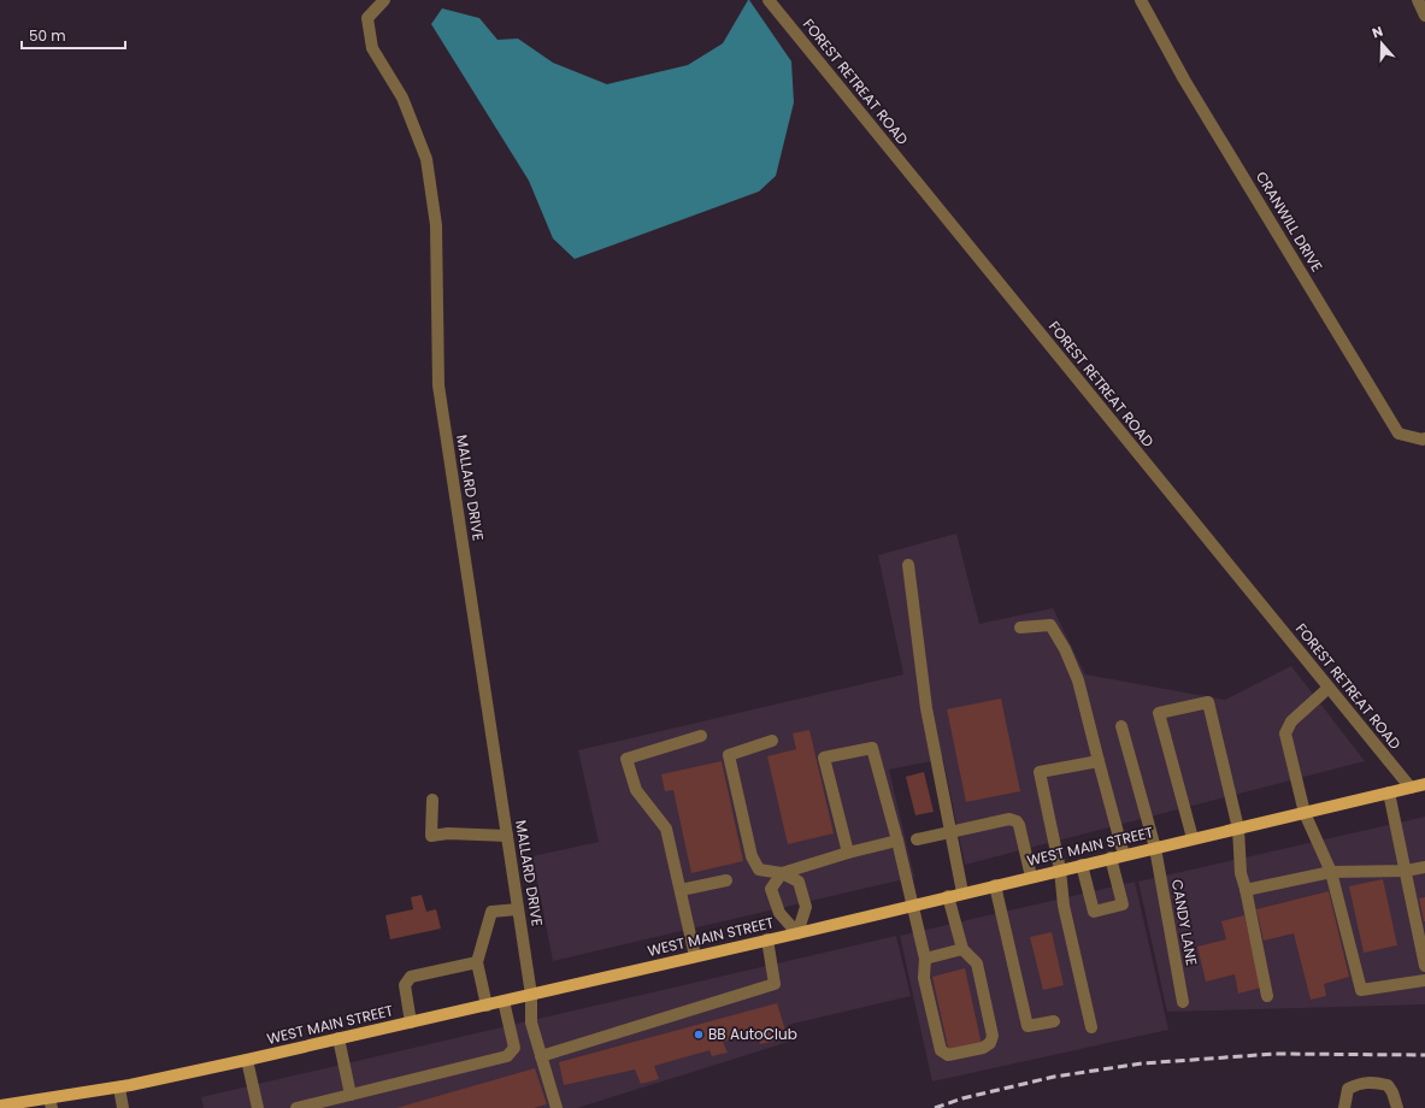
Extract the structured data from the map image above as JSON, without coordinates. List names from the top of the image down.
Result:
{
  "streets": {
    "main road": ["WEST MAIN STREET"],
    "street": [
      "FOREST RETREAT ROAD",
      "CRANWILL DRIVE",
      "MALLARD DRIVE",
      "CANDY LANE"
    ]
  },
  "crossings": [
    ["FOREST RETREAT ROAD", "WEST MAIN STREET"],
    ["MALLARD DRIVE", "WEST MAIN STREET"],
    ["WEST MAIN STREET", "CANDY LANE"]
  ],
  "places": ["BB AutoClub"],
  "scale_bar": "50 m",
  "north": "top"
}
